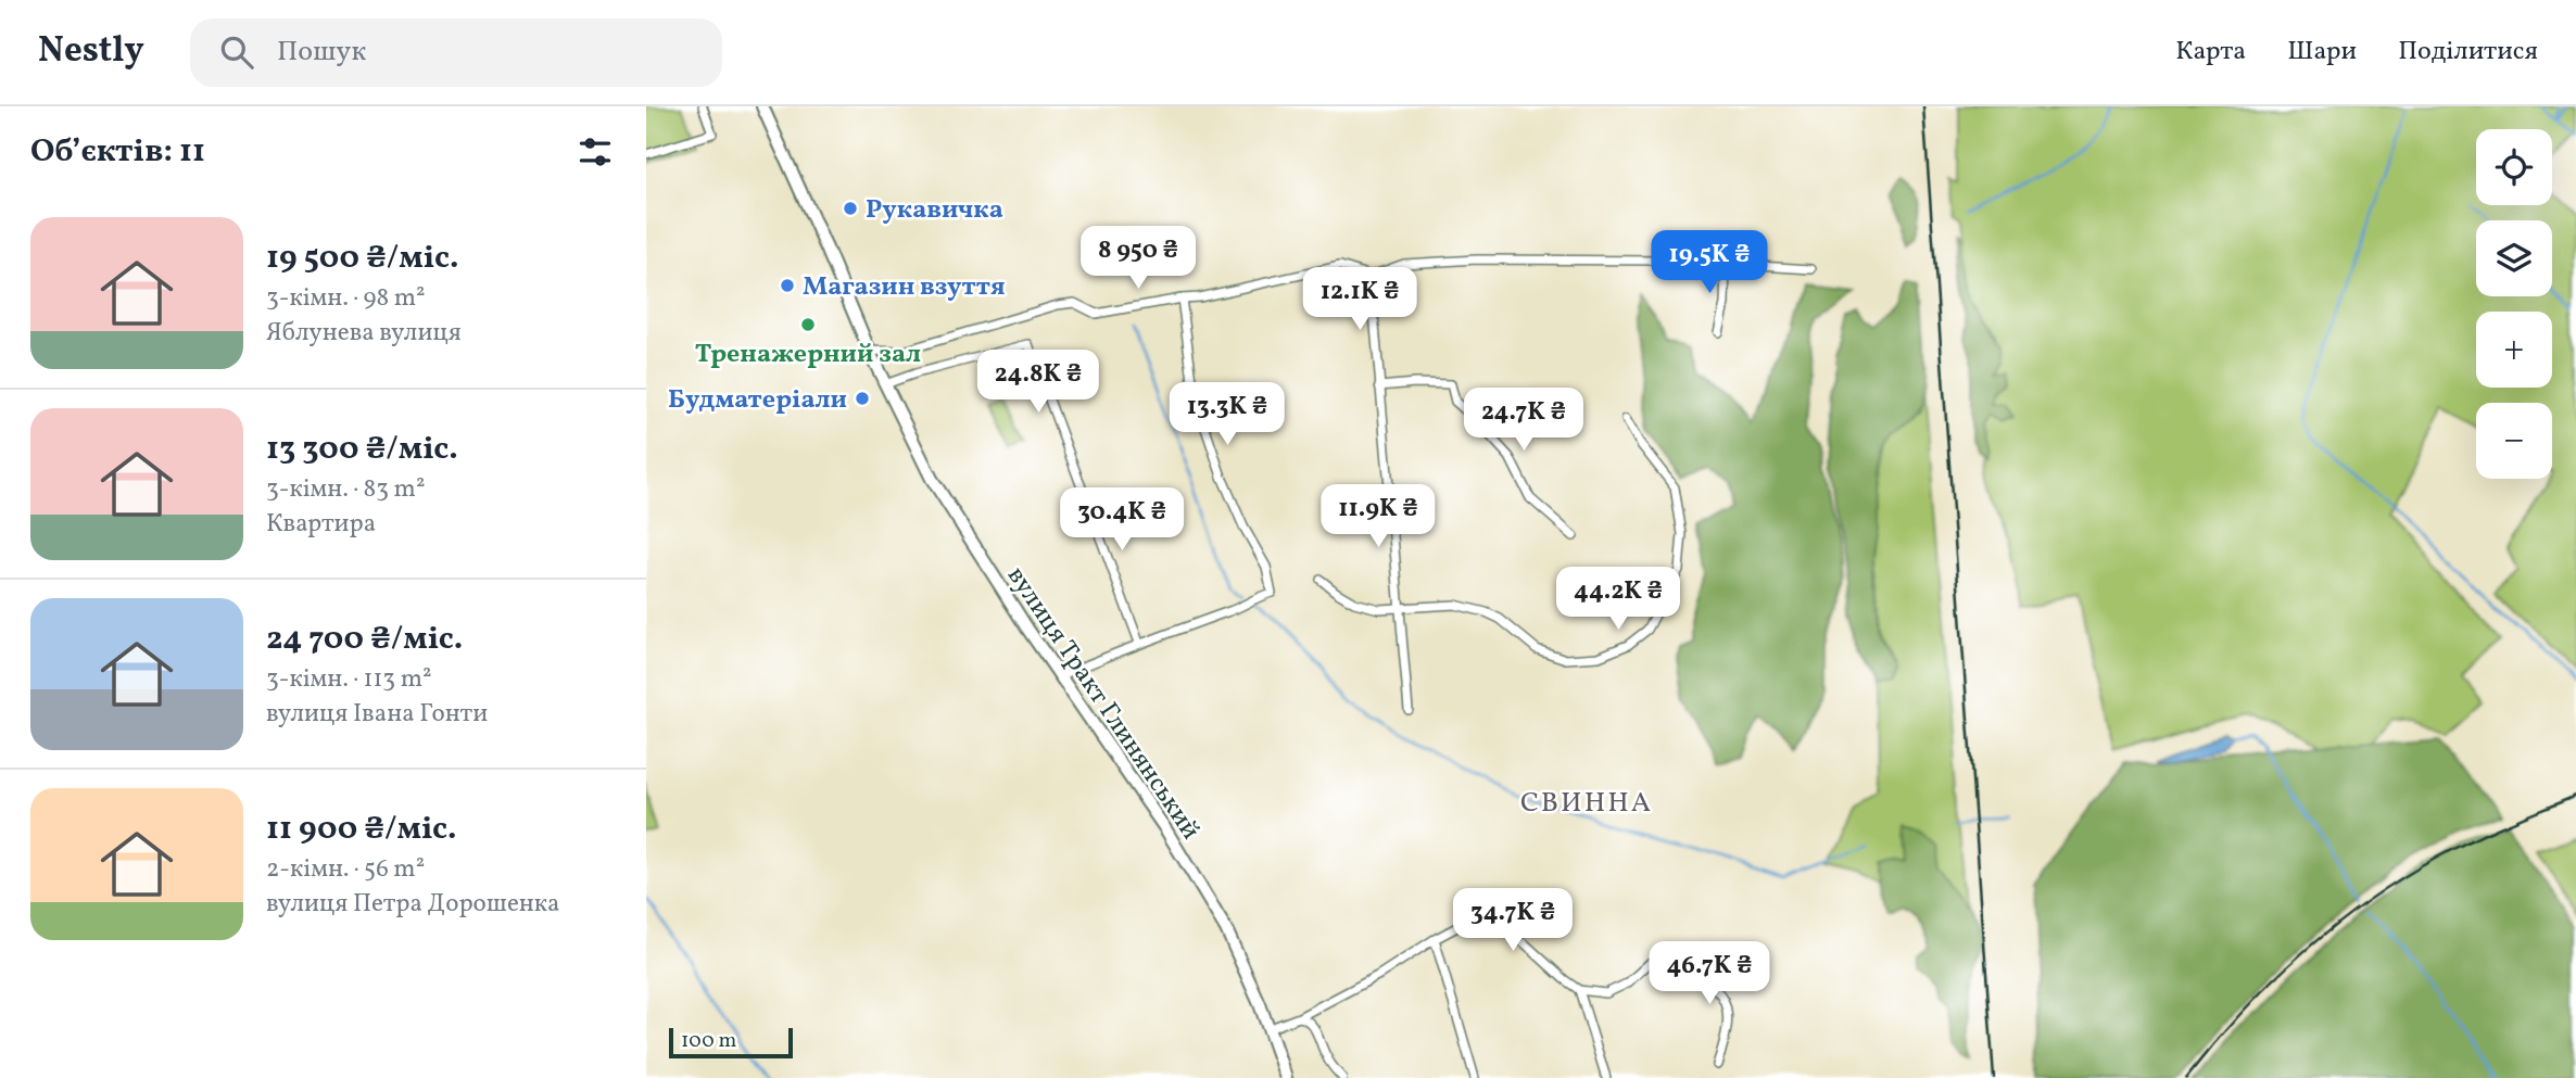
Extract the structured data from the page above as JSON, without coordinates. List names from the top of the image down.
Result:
{
  "streets": {
    "main road": ["вулиця Тракт Глинянський"]
  },
  "districts": ["СВИННА"],
  "places": [
    "Рукавичка",
    "Магазин взуття",
    "Тренажерний зал",
    "Будматеріали"
  ],
  "scale_bar": "100 m",
  "page": {
    "header": "Nestly",
    "search": "Пошук",
    "nav": ["Карта", "Шари", "Поділитися"],
    "heading": "Об’єктів: 11",
    "map_buttons": ["+", "−"],
    "list": [
      {
        "name": "19 500 ₴/міс.",
        "note": "3-кімн. · 98 m² · Яблунева вулиця"
      },
      {
        "name": "13 300 ₴/міс.",
        "note": "3-кімн. · 83 m² · Квартира"
      },
      {
        "name": "24 700 ₴/міс.",
        "note": "3-кімн. · 113 m² · вулиця Івана Гонти"
      },
      {
        "name": "11 900 ₴/міс.",
        "note": "2-кімн. · 56 m² · вулиця Петра Дорошенка"
      }
    ],
    "price": [
      "8 950 ₴",
      "19.5K ₴",
      "12.1K ₴",
      "24.8K ₴",
      "13.3K ₴",
      "24.7K ₴",
      "11.9K ₴",
      "30.4K ₴",
      "44.2K ₴",
      "34.7K ₴",
      "46.7K ₴"
    ],
    "scale": "100 m"
  }
}
